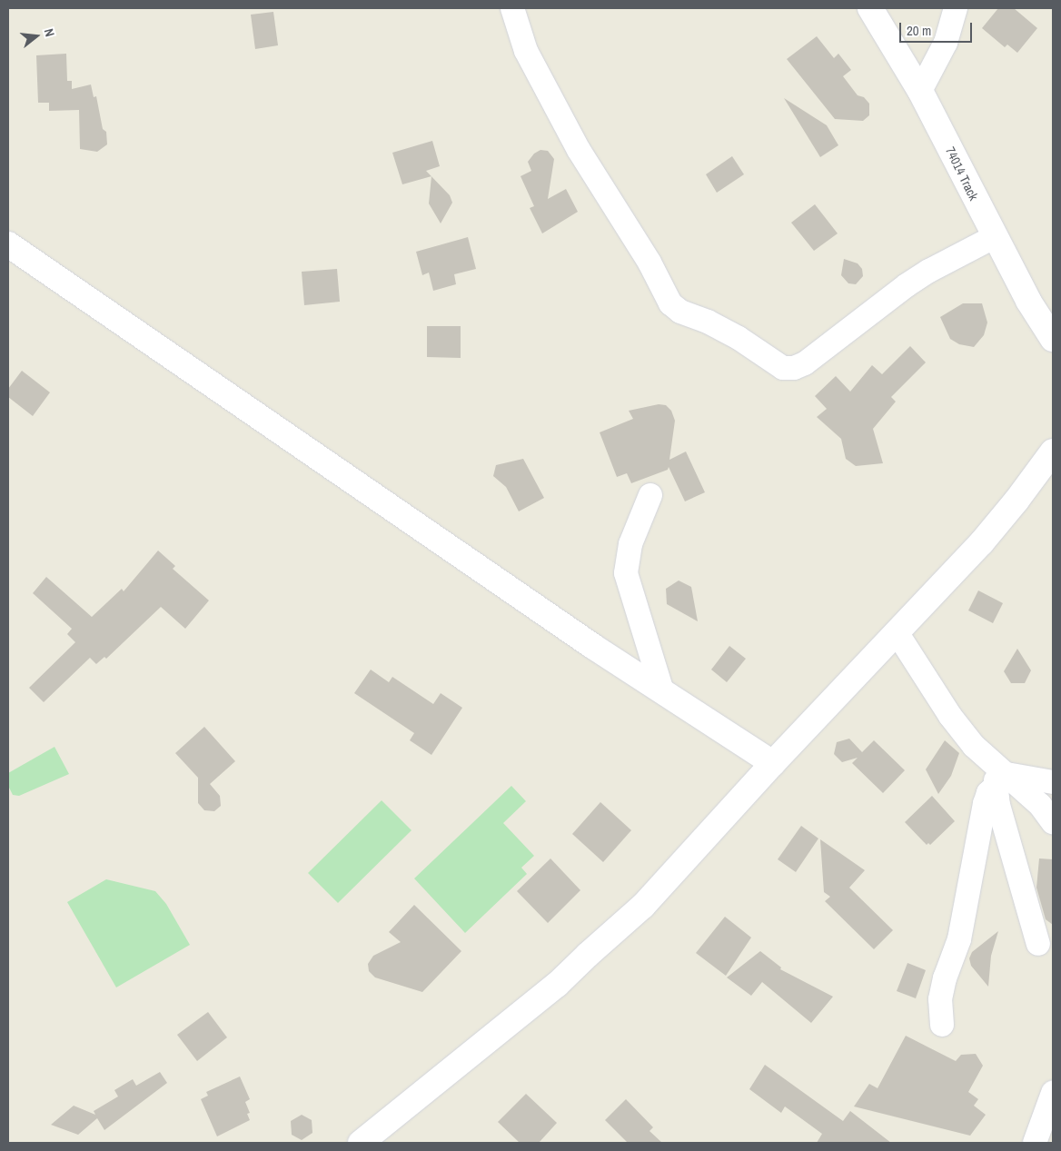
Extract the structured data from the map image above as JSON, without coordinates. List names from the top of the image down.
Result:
{
  "streets": {
    "street": ["74014 Track"]
  },
  "scale_bar": "20 m",
  "north": "right"
}
